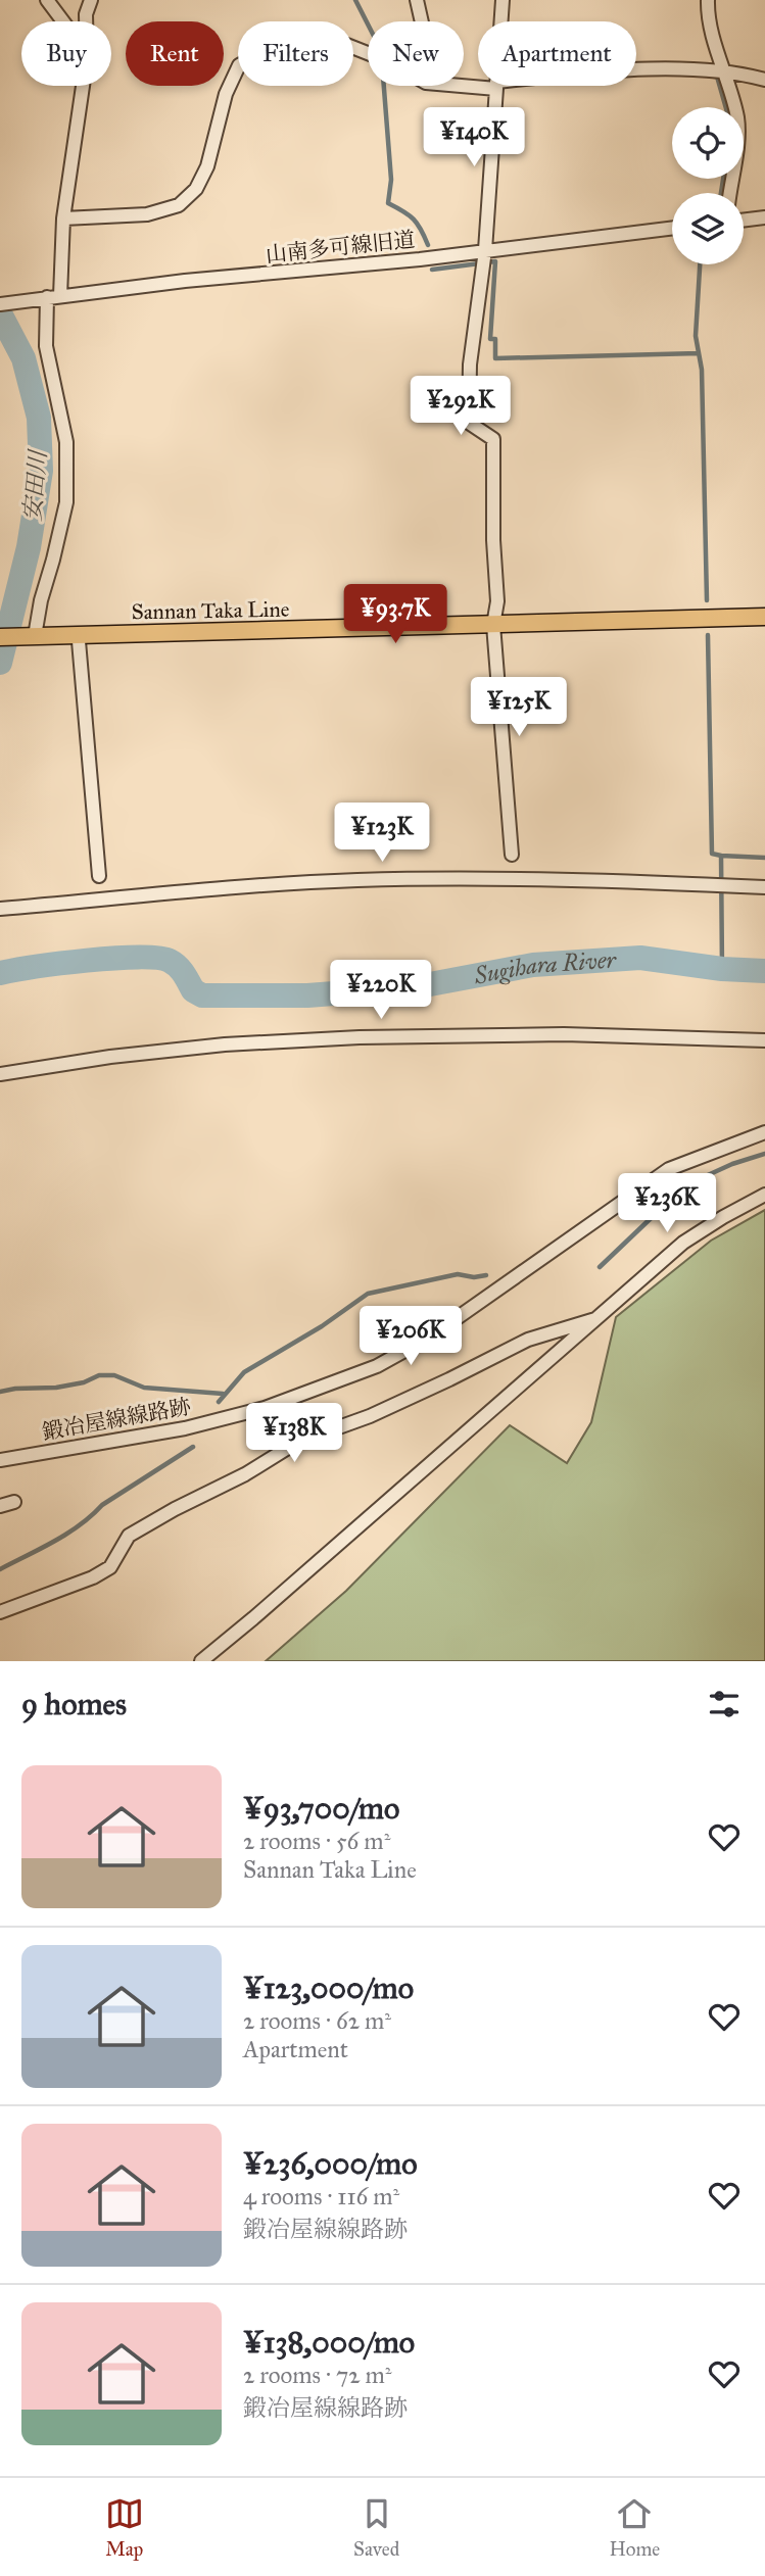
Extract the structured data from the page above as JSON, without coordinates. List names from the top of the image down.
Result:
{
  "streets": {
    "main road": ["Sannan Taka Line"],
    "street": ["山南多可線旧道", "鍛冶屋線線路跡"]
  },
  "water": ["安田川", "Sugihara River"],
  "page": {
    "chip": [
      "Buy",
      "Rent",
      "Filters",
      "New",
      "Apartment"
    ],
    "price": [
      "¥140K",
      "¥292K",
      "¥93.7K",
      "¥125K",
      "¥123K",
      "¥220K",
      "¥236K",
      "¥206K",
      "¥138K"
    ],
    "heading": "9 homes",
    "list": [
      {
        "name": "¥93,700/mo",
        "note": "2 rooms · 56 m² · Sannan Taka Line"
      },
      {
        "name": "¥123,000/mo",
        "note": "2 rooms · 62 m² · Apartment"
      },
      {
        "name": "¥236,000/mo",
        "note": "4 rooms · 116 m² · 鍛冶屋線線路跡"
      },
      {
        "name": "¥138,000/mo",
        "note": "2 rooms · 72 m² · 鍛冶屋線線路跡"
      }
    ],
    "tabs": ["Map", "Saved", "Home"]
  }
}
